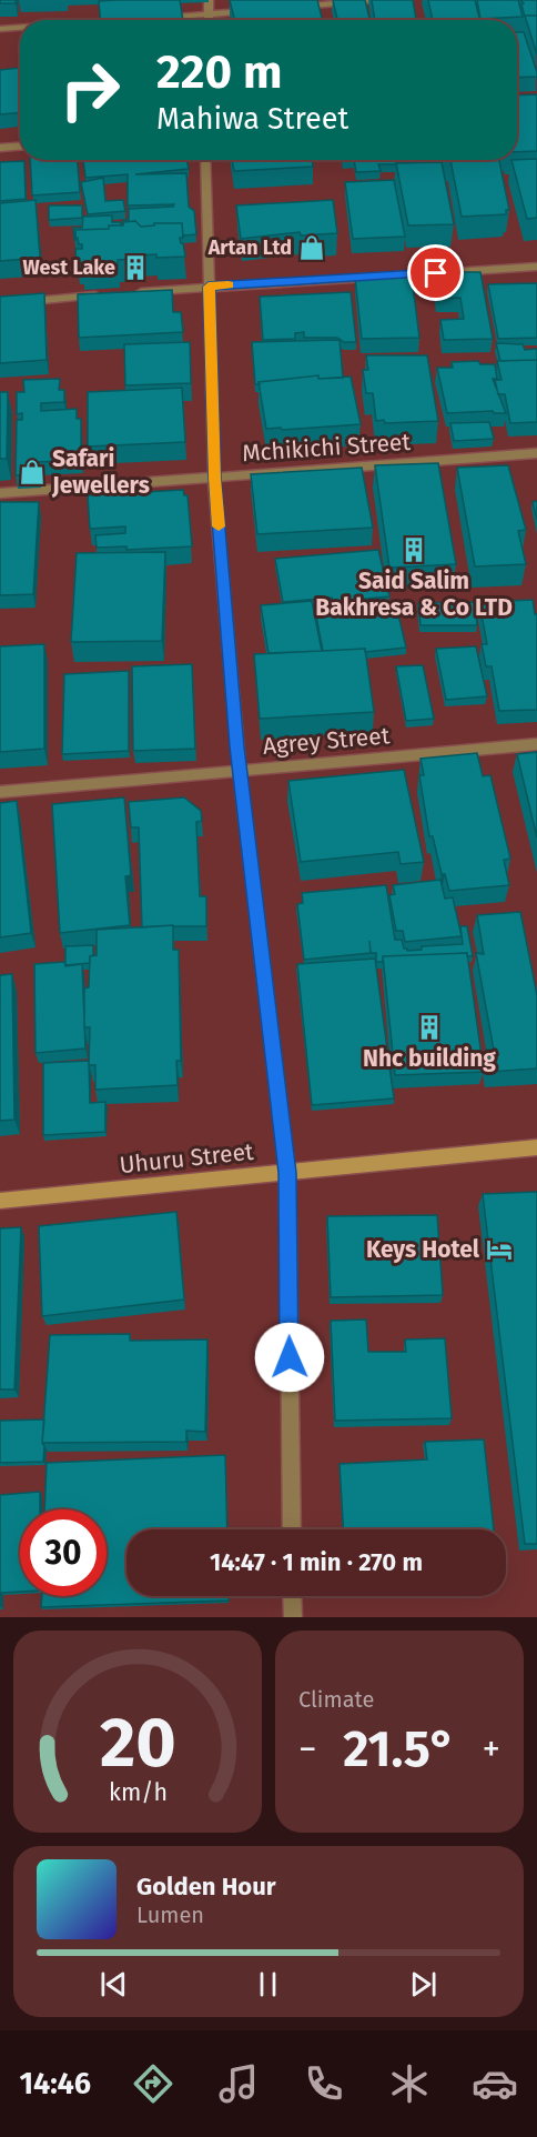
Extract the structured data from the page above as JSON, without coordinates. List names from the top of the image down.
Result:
{
  "streets": {
    "main road": ["Uhuru Street"],
    "street": ["Mchikichi Street", "Agrey Street"]
  },
  "places": {
    "shop": ["Artan Ltd", "Safari Jewellers"],
    "building": ["West Lake", "Said Salim Bakhresa & Co LTD", "Nhc building"],
    "hotel": ["Keys Hotel"]
  },
  "page": {
    "turn": ["220 m", "Mahiwa Street"],
    "limit": "30",
    "trip": "14:47 · 1 min · 270 m",
    "tile": "Climate",
    "heat": ["−", "21.5°", "+"],
    "song": ["Golden Hour", "Lumen"],
    "tabs": "14:46",
    "gauge": ["20", "km/h"]
  }
}
